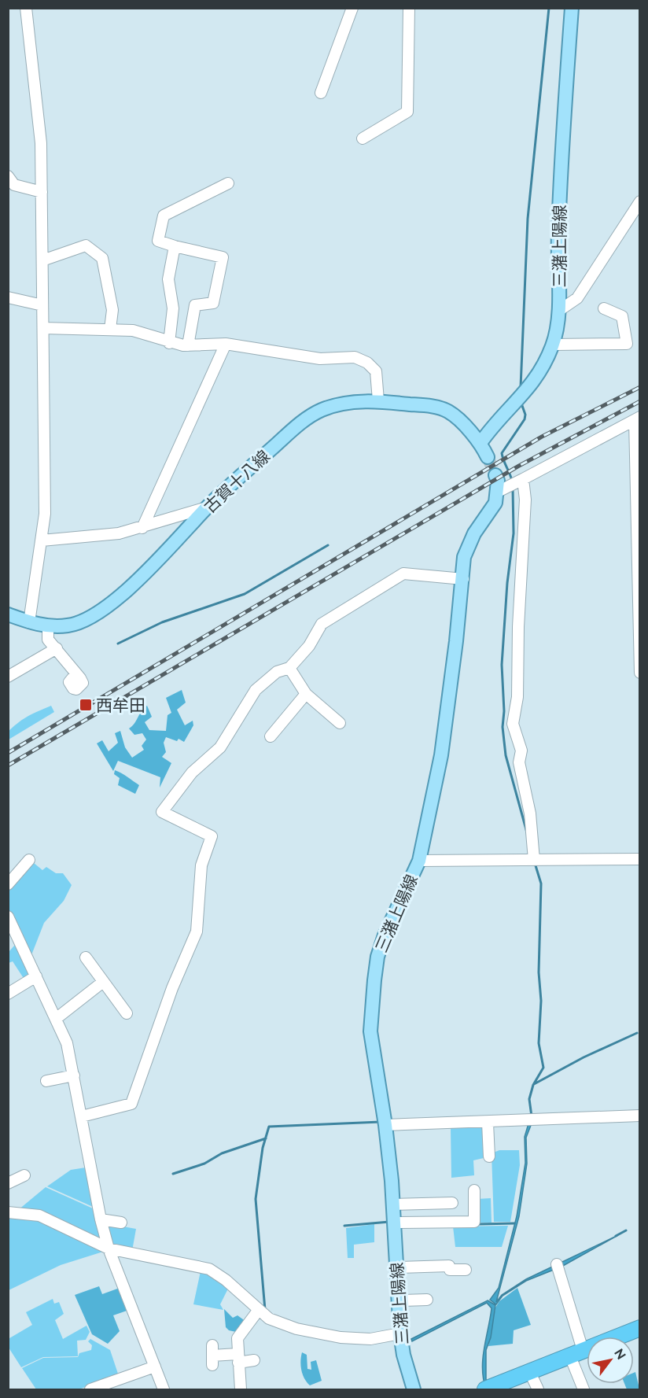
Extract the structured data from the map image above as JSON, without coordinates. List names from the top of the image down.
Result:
{
  "streets": {
    "main road": ["三潴上陽線", "古賀十八線"]
  },
  "crossings": [
    ["三潴上陽線", "古賀十八線"]
  ],
  "places": {
    "transit": ["西牟田"]
  },
  "north": "top right"
}
